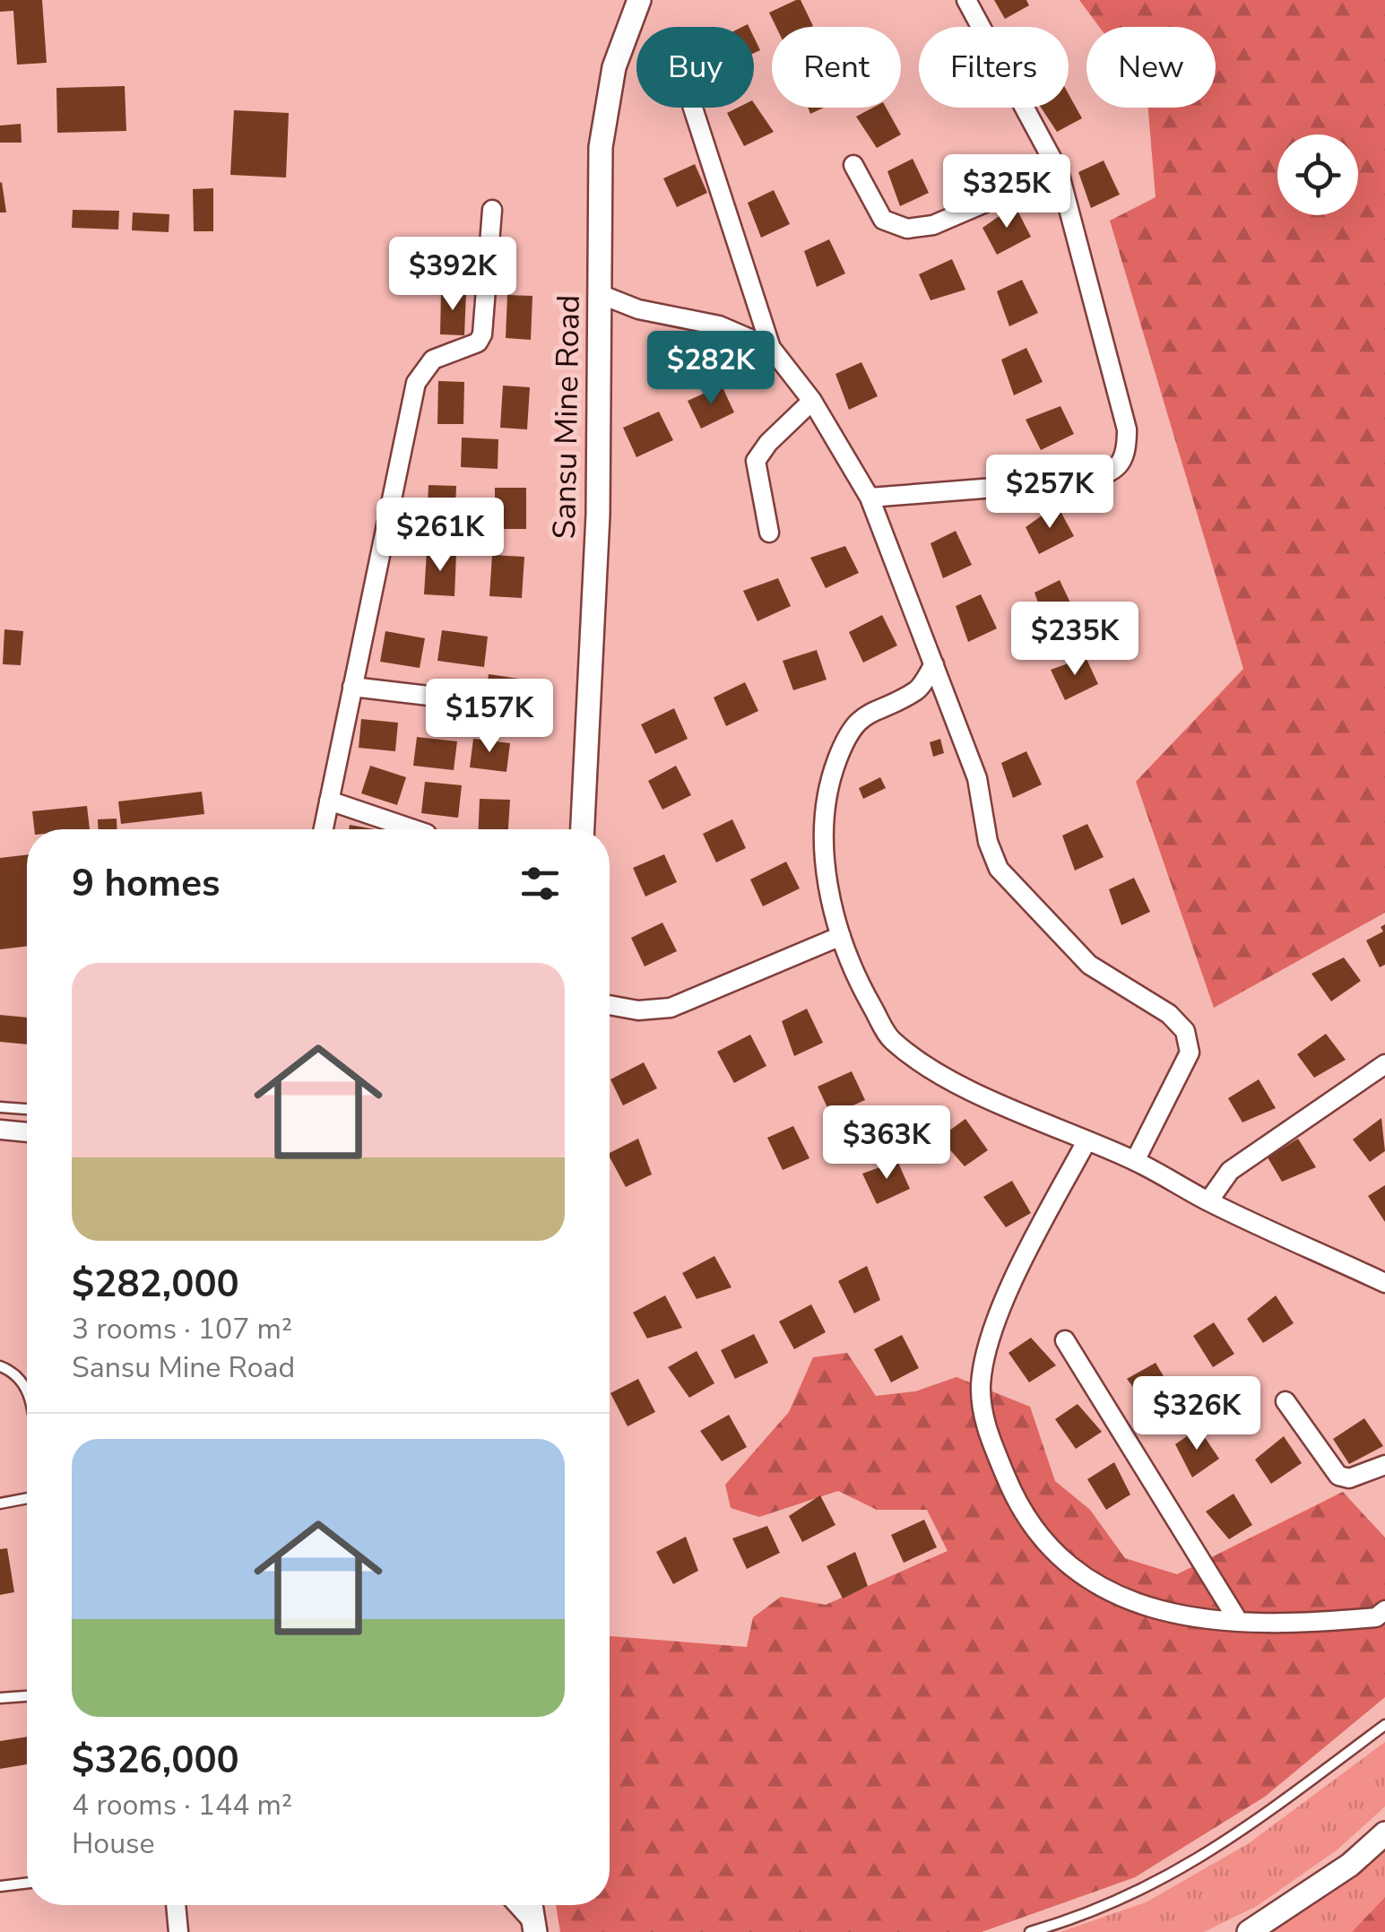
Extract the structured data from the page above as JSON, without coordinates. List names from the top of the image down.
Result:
{
  "streets": {
    "street": ["Sansu Mine Road"]
  },
  "page": {
    "chip": [
      "Buy",
      "Rent",
      "Filters",
      "New"
    ],
    "price": [
      "$325K",
      "$392K",
      "$282K",
      "$257K",
      "$261K",
      "$235K",
      "$157K",
      "$363K",
      "$326K"
    ],
    "heading": "9 homes",
    "list": [
      {
        "name": "$282,000",
        "note": "3 rooms · 107 m² · Sansu Mine Road"
      },
      {
        "name": "$326,000",
        "note": "4 rooms · 144 m² · House"
      }
    ]
  }
}
